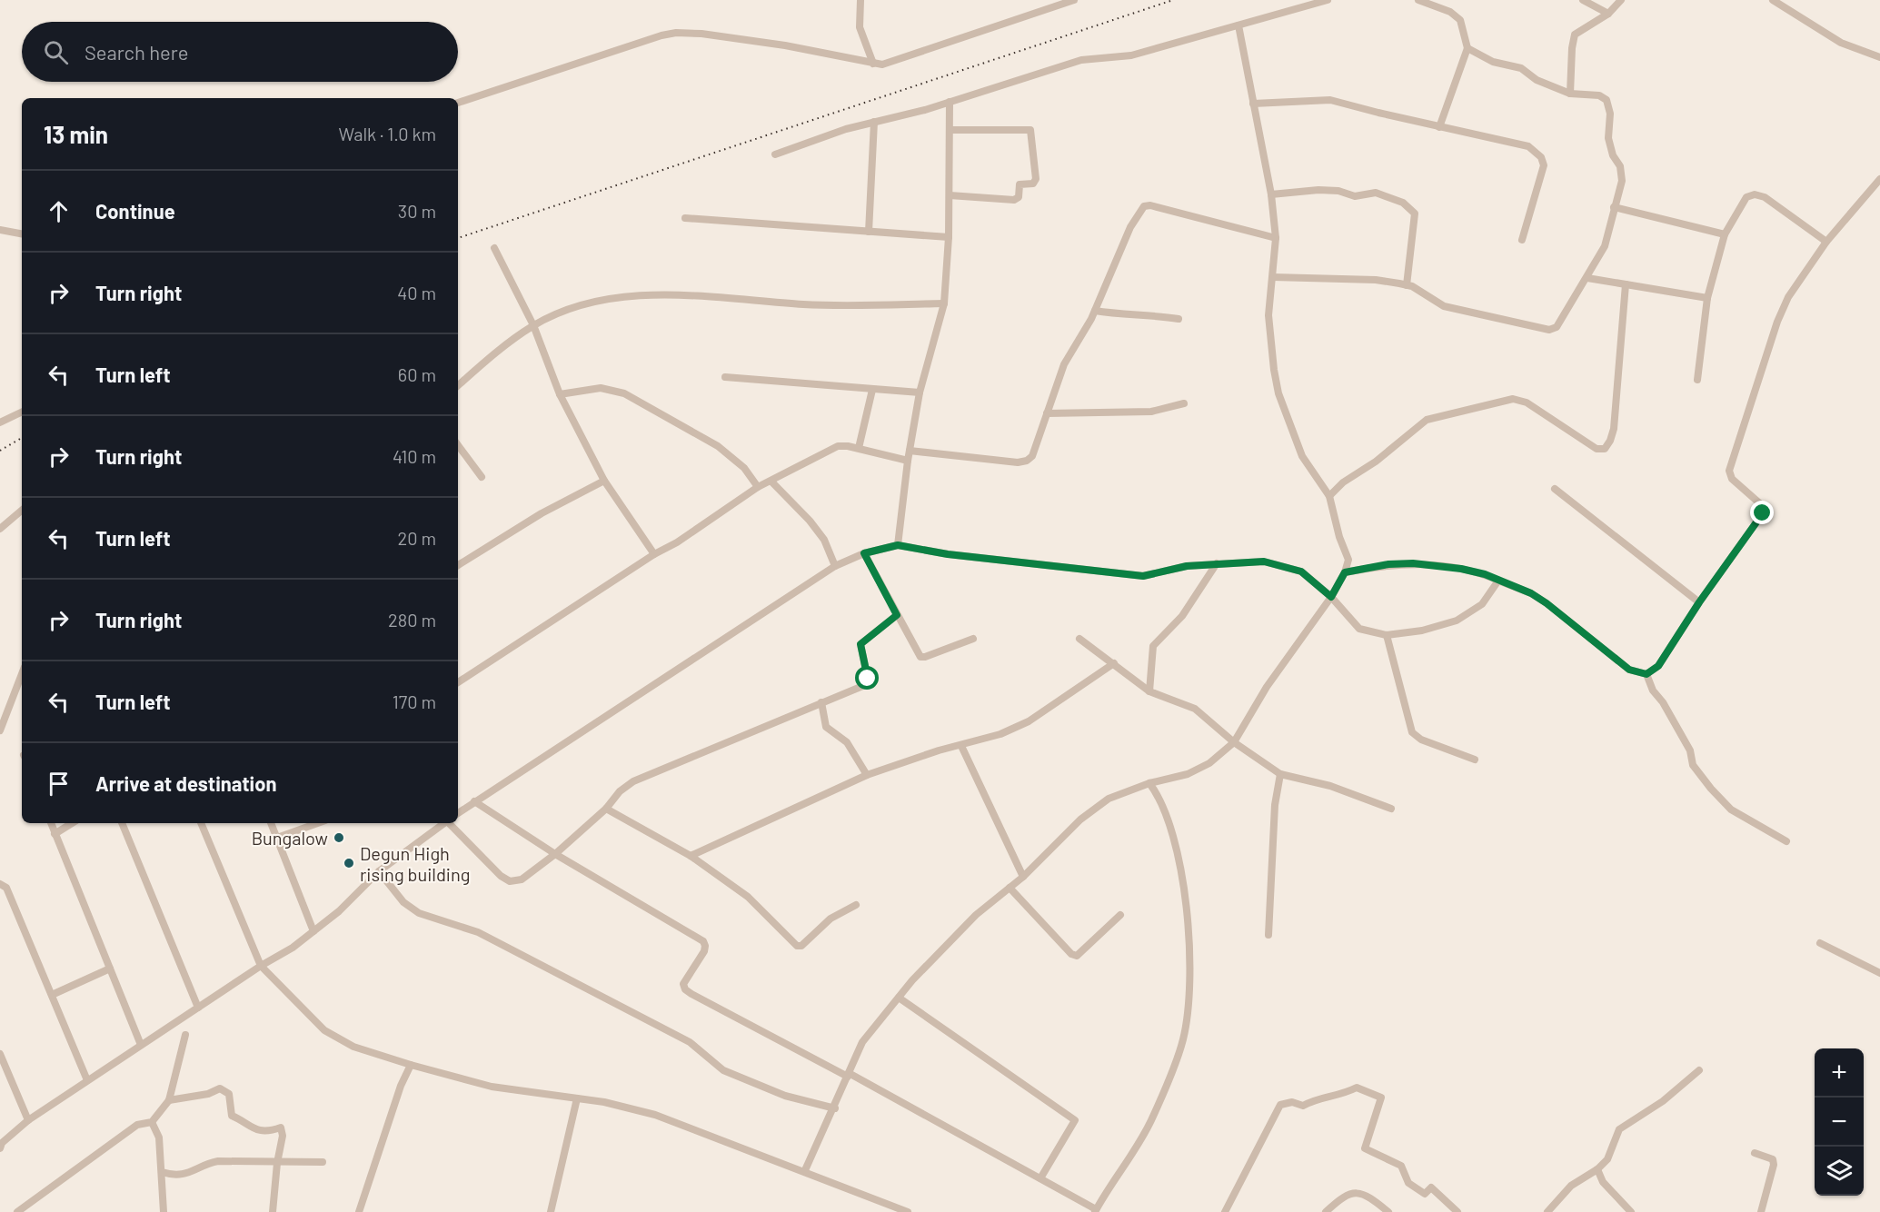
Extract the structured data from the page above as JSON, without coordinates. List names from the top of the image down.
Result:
{
  "places": ["Bungalow", "Degun High rising building"],
  "page": {
    "search": "Search here",
    "heading": ["13 min", "Walk · 1.0 km"],
    "list": [
      ["Continue", "30 m"],
      ["Turn right", "40 m"],
      ["Turn left", "60 m"],
      ["Turn right", "410 m"],
      ["Turn left", "20 m"],
      ["Turn right", "280 m"],
      ["Turn left", "170 m"],
      "Arrive at destination"
    ],
    "map_buttons": ["+", "−"]
  }
}
